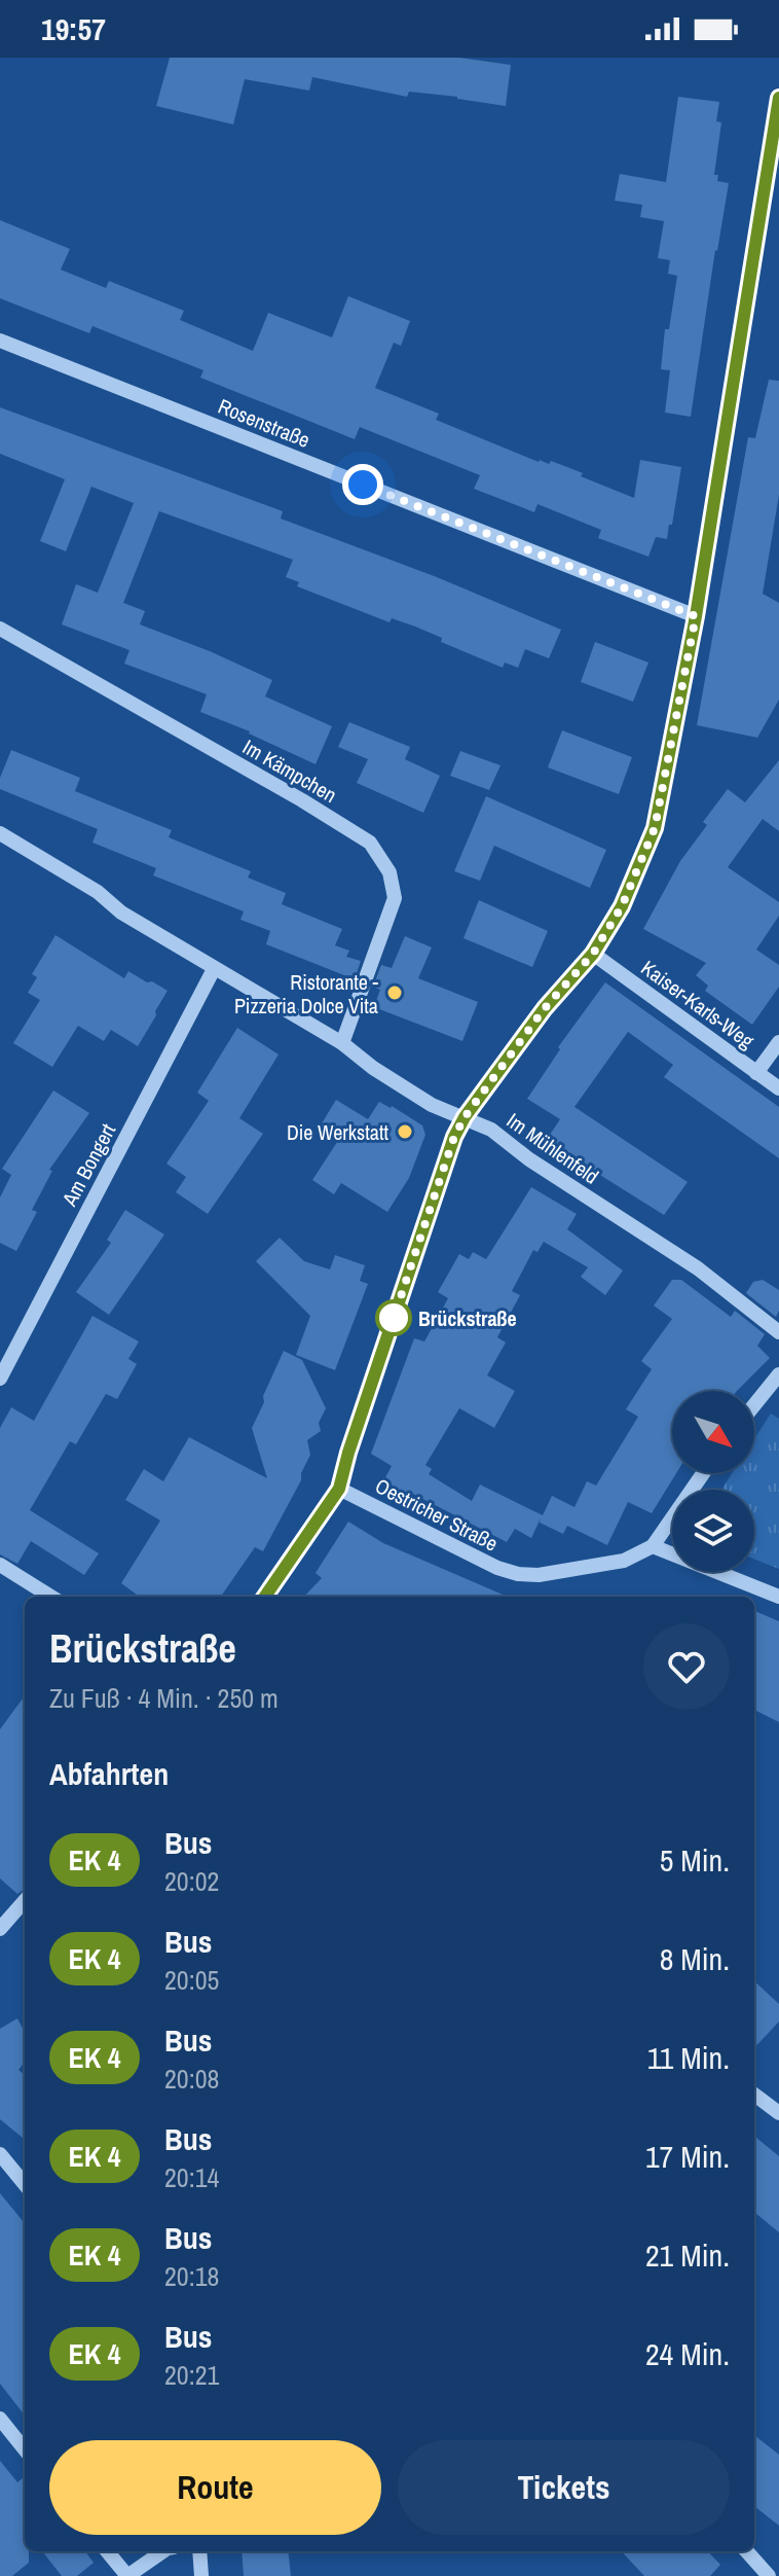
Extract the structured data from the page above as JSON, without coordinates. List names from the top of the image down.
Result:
{
  "streets": {
    "street": [
      "Rosenstraße",
      "Im Kämpchen",
      "Kaiser-Karls-Weg",
      "Im Mühlenfeld",
      "Am Bongert",
      "Oestricher Straße"
    ]
  },
  "crossings": [
    ["Im Kämpchen", "Im Mühlenfeld"],
    ["Im Mühlenfeld", "Am Bongert"]
  ],
  "places": ["Ristorante - Pizzeria Dolce Vita", "Die Werkstatt", "Brückstraße"],
  "north": "bottom right",
  "page": {
    "status": "19:57",
    "heading": [
      ["Brückstraße", "Zu Fuß · 4 Min. · 250 m"],
      "Abfahrten"
    ],
    "list": [
      {
        "mark": "EK 4",
        "name": "Bus",
        "note": "20:02",
        "value": "5 Min."
      },
      {
        "mark": "EK 4",
        "name": "Bus",
        "note": "20:05",
        "value": "8 Min."
      },
      {
        "mark": "EK 4",
        "name": "Bus",
        "note": "20:08",
        "value": "11 Min."
      },
      {
        "mark": "EK 4",
        "name": "Bus",
        "note": "20:14",
        "value": "17 Min."
      },
      {
        "mark": "EK 4",
        "name": "Bus",
        "note": "20:18",
        "value": "21 Min."
      },
      {
        "mark": "EK 4",
        "name": "Bus",
        "note": "20:21",
        "value": "24 Min."
      }
    ],
    "buttons": ["Route", "Tickets"]
  }
}
